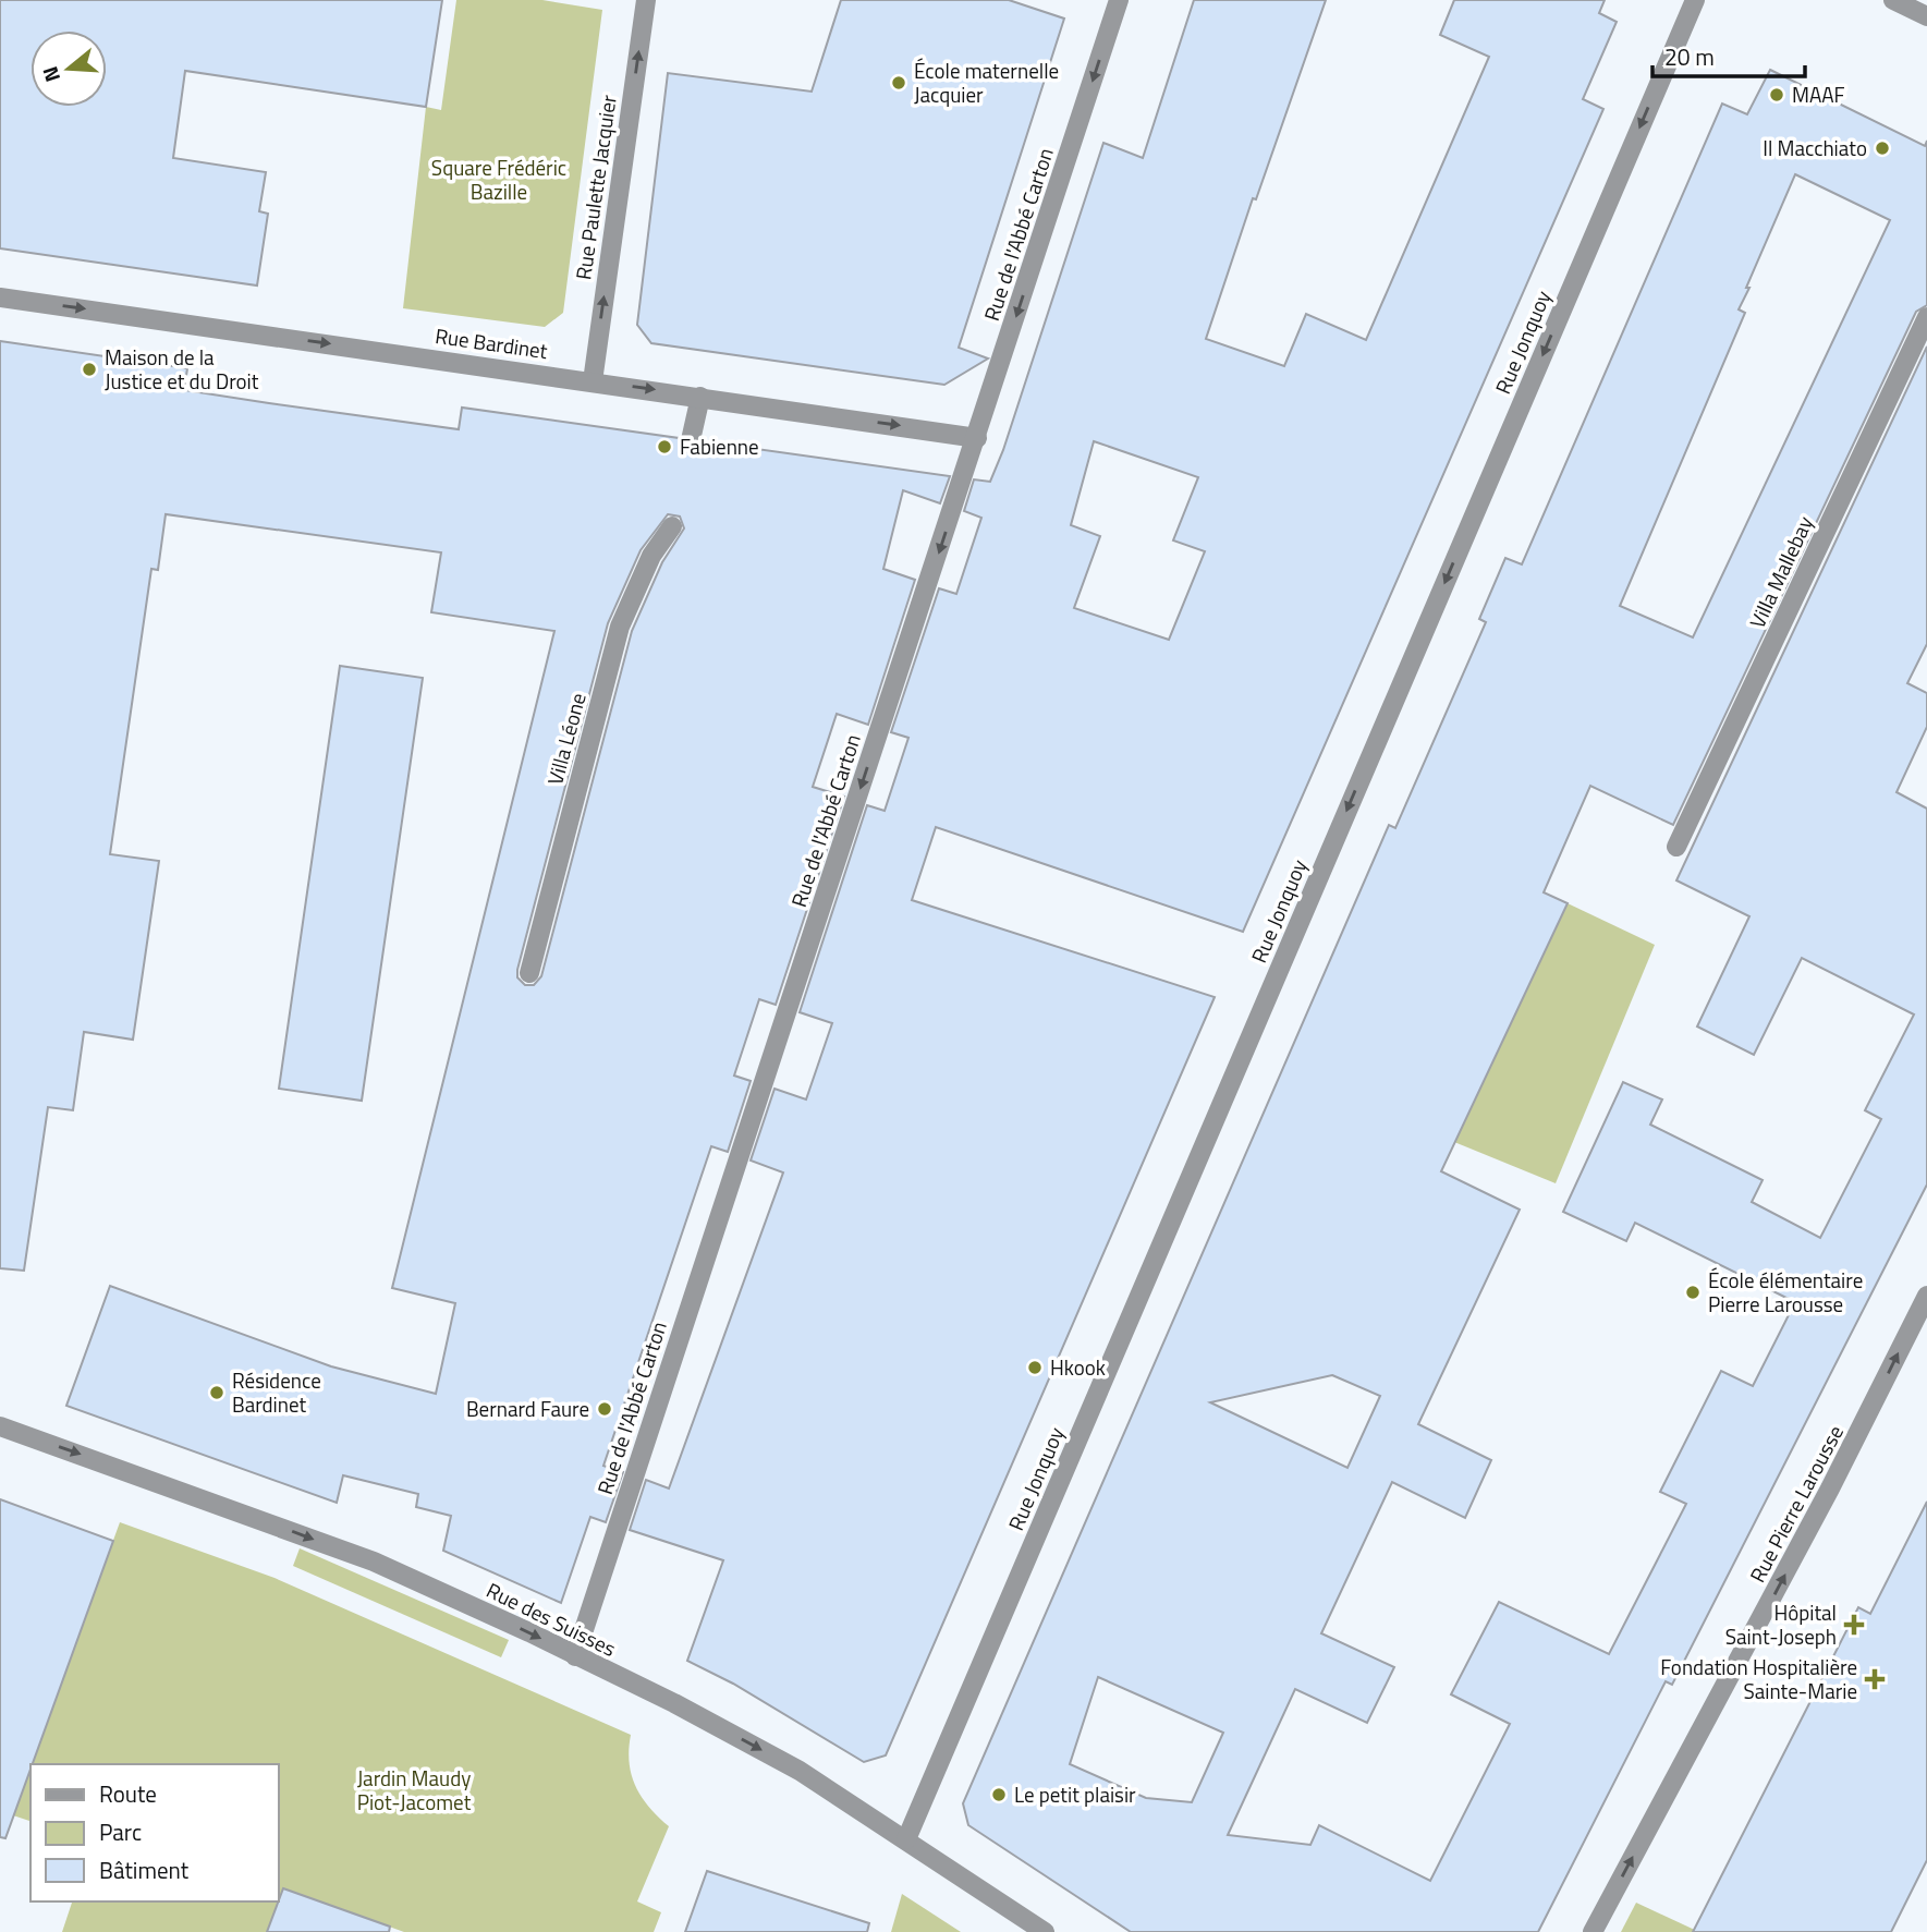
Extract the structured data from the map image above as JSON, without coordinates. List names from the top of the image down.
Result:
{
  "streets": {
    "street": [
      "Rue Paulette Jacquier",
      "Rue de l'Abbé Carton",
      "Rue Jonquoy",
      "Rue Bardinet",
      "Villa Mallebay",
      "Villa Léone",
      "Rue Pierre Larousse",
      "Rue des Suisses"
    ]
  },
  "crossings": [
    ["Rue Paulette Jacquier", "Rue Bardinet"],
    ["Rue de l'Abbé Carton", "Rue Bardinet"],
    ["Rue de l'Abbé Carton", "Rue des Suisses"],
    ["Rue Jonquoy", "Rue des Suisses"]
  ],
  "one_way": [
    "Rue Paulette Jacquier",
    "Rue de l'Abbé Carton",
    "Rue Jonquoy",
    "Rue Bardinet",
    "Rue Pierre Larousse",
    "Rue des Suisses"
  ],
  "parks": ["Square Frédéric Bazille", "Jardin Maudy Piot-Jacomet"],
  "places": {
    "other": [
      "École maternelle Jacquier",
      "MAAF",
      "Il Macchiato",
      "Maison de la Justice et du Droit",
      "Fabienne",
      "École élémentaire Pierre Larousse",
      "Hkook",
      "Résidence Bardinet",
      "Bernard Faure",
      "Le petit plaisir"
    ],
    "health": ["Hôpital Saint-Joseph", "Fondation Hospitalière Sainte-Marie"]
  },
  "legend": ["Route", "Parc", "Bâtiment"],
  "scale_bar": "20 m",
  "north": "left"
}
